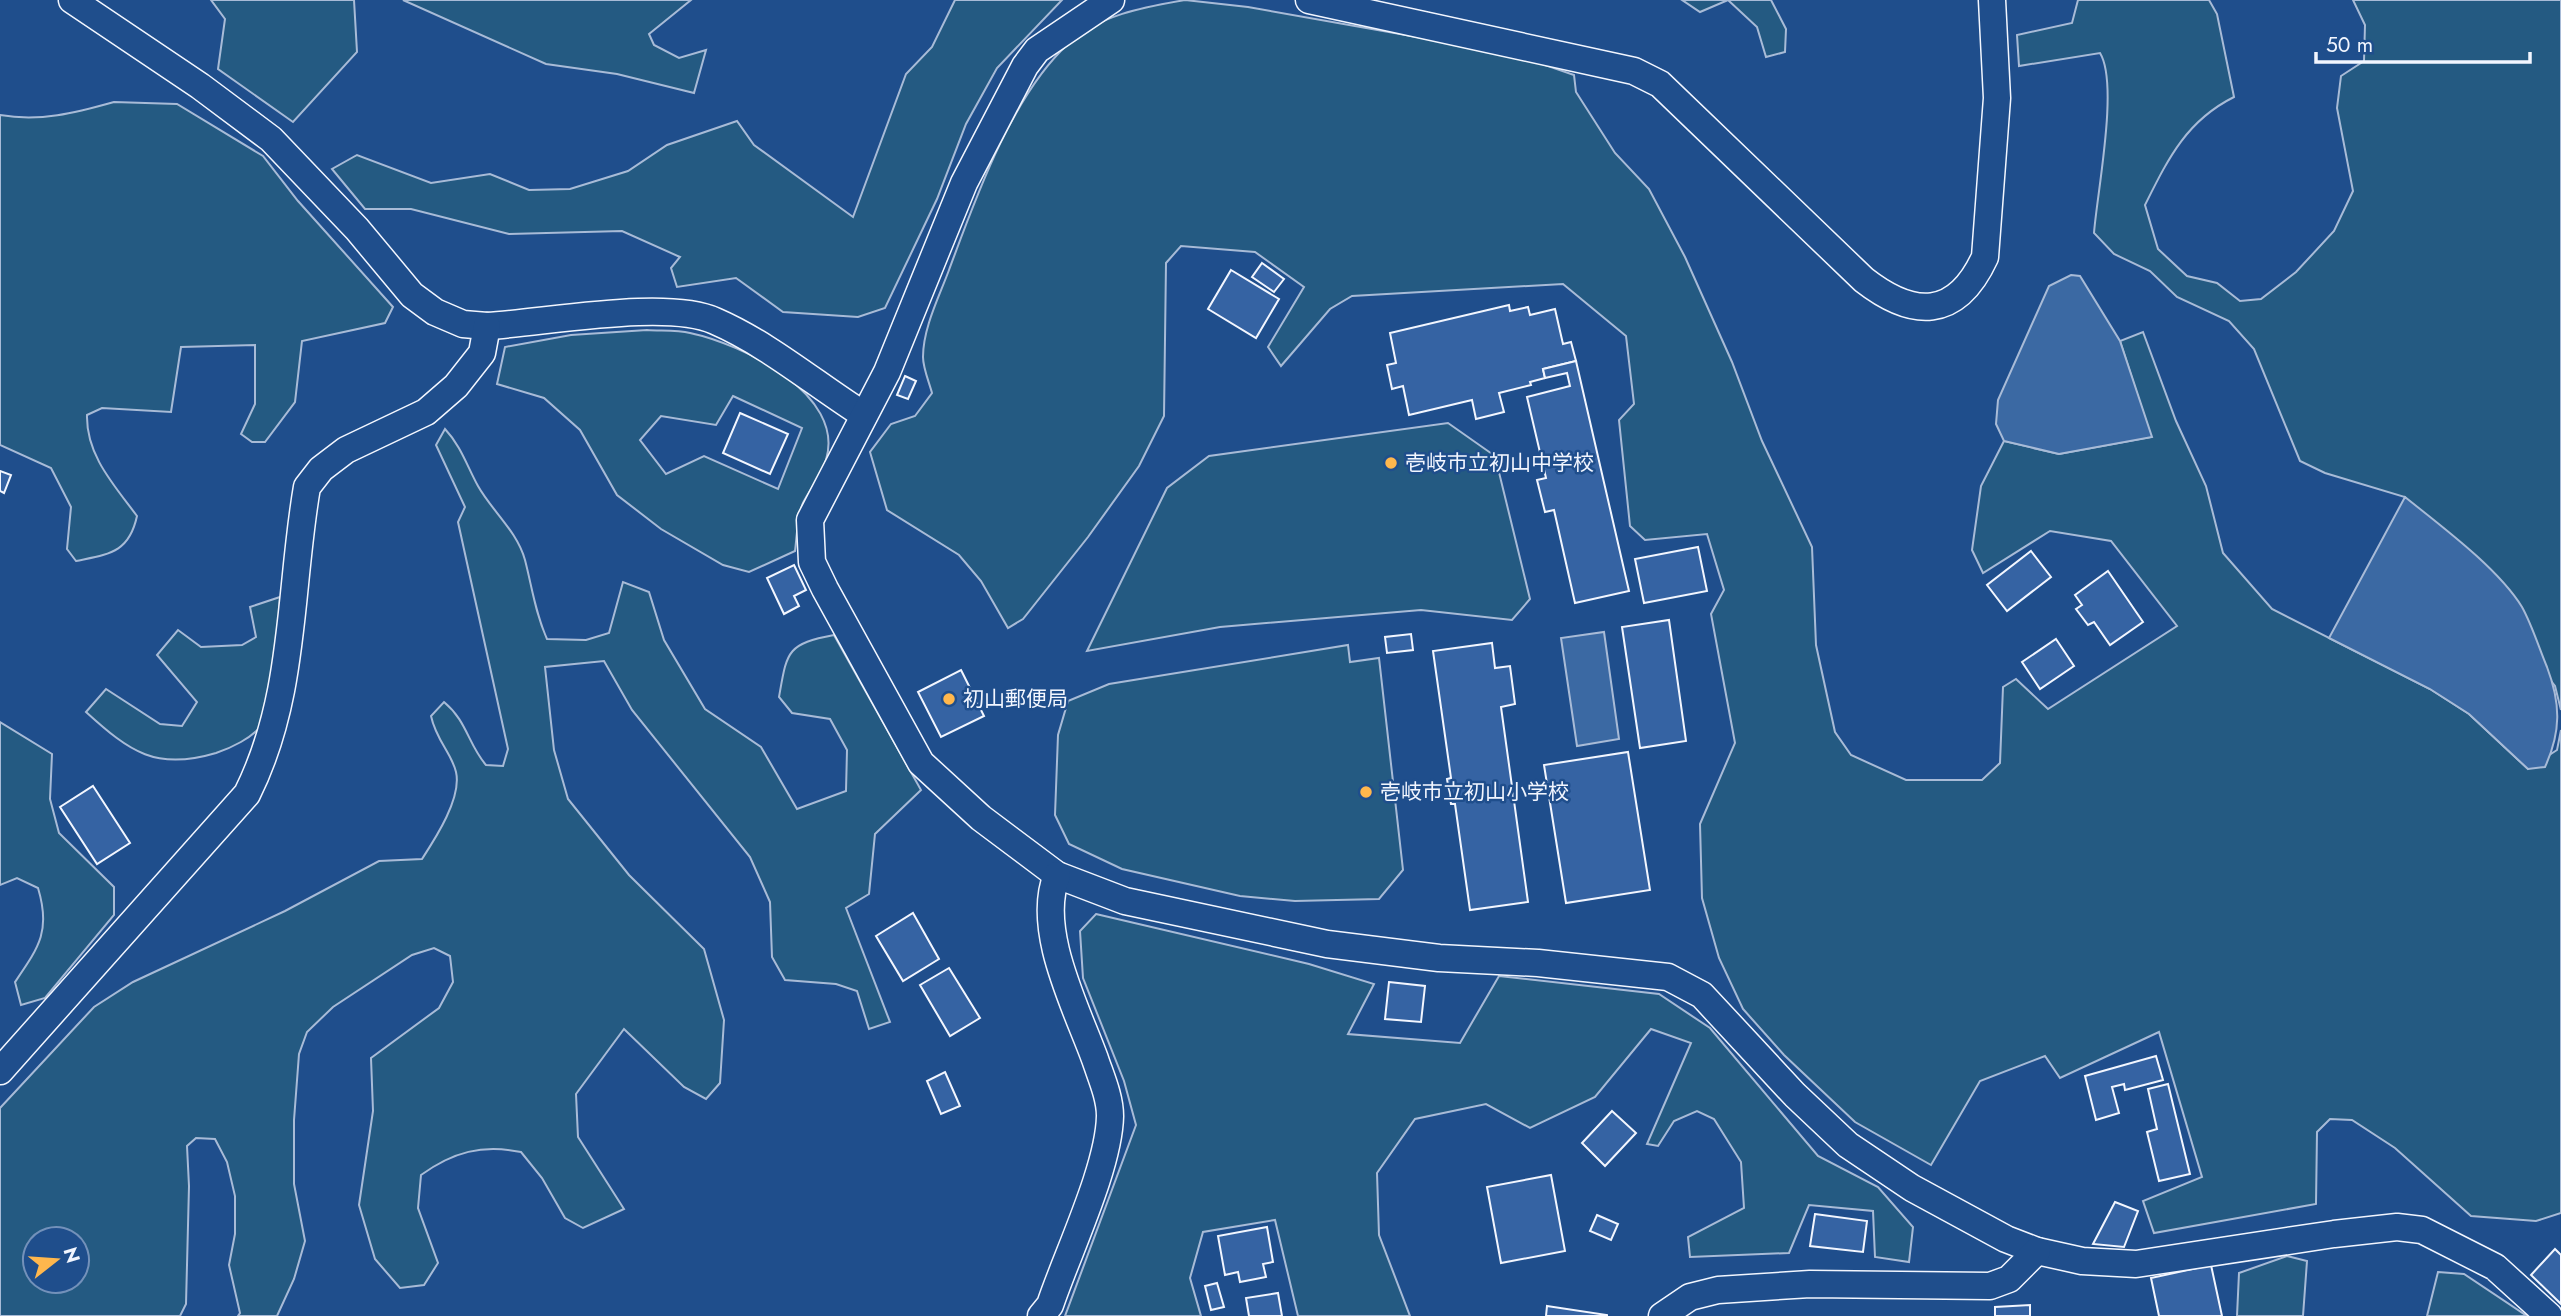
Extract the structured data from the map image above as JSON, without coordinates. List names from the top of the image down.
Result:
{
  "places": ["壱岐市立初山中学校", "初山郵便局", "壱岐市立初山小学校"],
  "scale_bar": "50 m",
  "north": "right"
}
